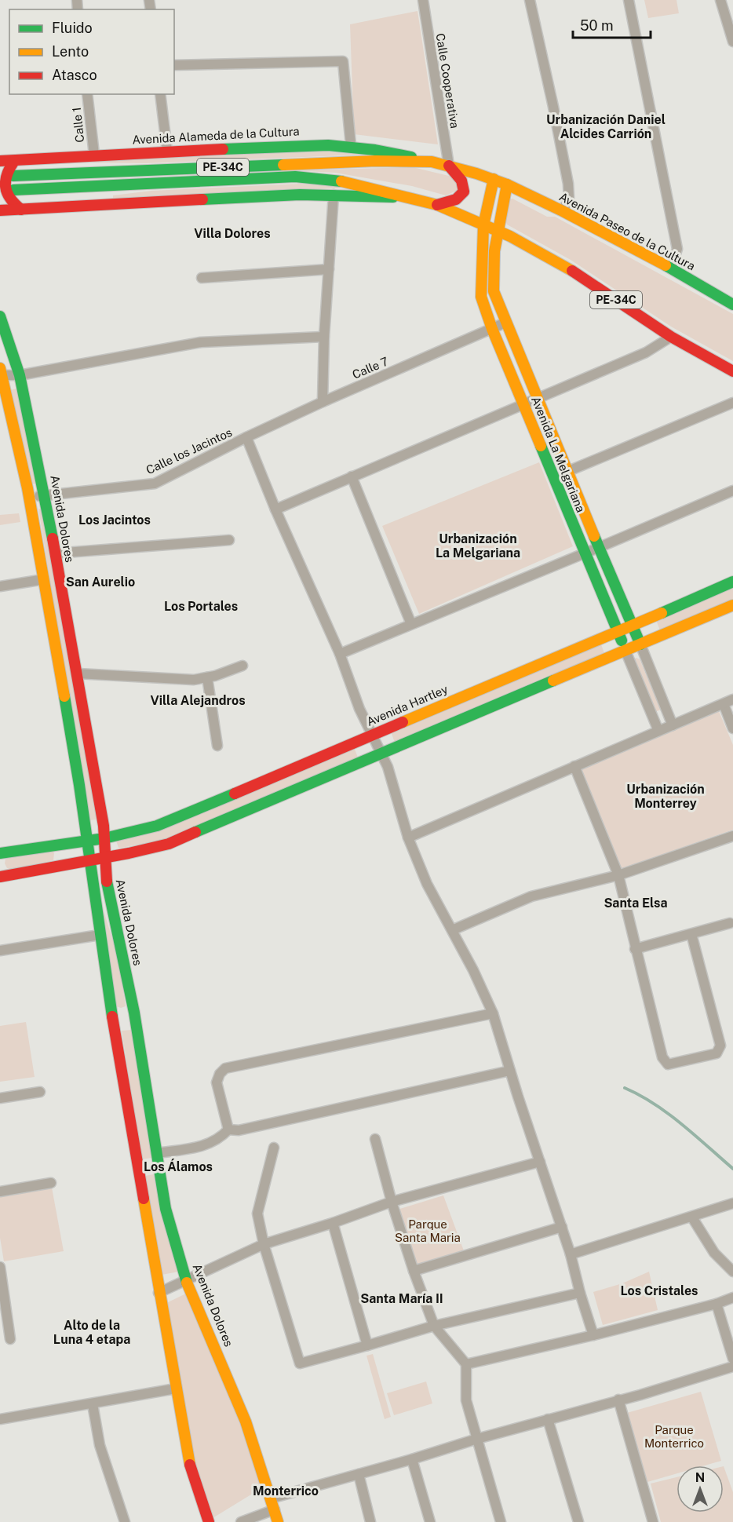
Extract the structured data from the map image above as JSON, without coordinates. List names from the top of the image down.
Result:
{
  "streets": {
    "main road": [
      "Avenida Alameda de la Cultura",
      "PE-34C",
      "Avenida Paseo de la Cultura",
      "Avenida La Melgariana",
      "Avenida Dolores",
      "Avenida Hartley"
    ],
    "street": [
      "Calle Cooperativa",
      "Calle 1",
      "Calle 7",
      "Calle los Jacintos"
    ]
  },
  "crossings": [
    ["Calle Cooperativa", "Avenida Alameda de la Cultura"],
    ["Calle 1", "Avenida Alameda de la Cultura"],
    ["Avenida Alameda de la Cultura", "Avenida Paseo de la Cultura"],
    ["Avenida Alameda de la Cultura", "Avenida La Melgariana"],
    ["PE-34C", "Avenida La Melgariana"],
    ["Avenida Paseo de la Cultura", "Avenida La Melgariana"],
    ["Calle 7", "Calle los Jacintos"],
    ["Calle 7", "Avenida La Melgariana"],
    ["Calle los Jacintos", "Avenida Dolores"],
    ["Avenida La Melgariana", "Avenida Hartley"],
    ["Avenida Dolores", "Avenida Hartley"]
  ],
  "districts": [
    "Urbanización Daniel Alcides Carrión",
    "Villa Dolores",
    "Los Jacintos",
    "Urbanización La Melgariana",
    "San Aurelio",
    "Los Portales",
    "Villa Alejandros",
    "Urbanización Monterrey",
    "Santa Elsa",
    "Los Álamos",
    "Los Cristales",
    "Santa María II",
    "Alto de la Luna 4 etapa",
    "Monterrico"
  ],
  "parks": ["Parque Santa Maria", "Parque Monterrico"],
  "legend": ["Fluido", "Lento", "Atasco"],
  "scale_bar": "50 m",
  "north": "top"
}
